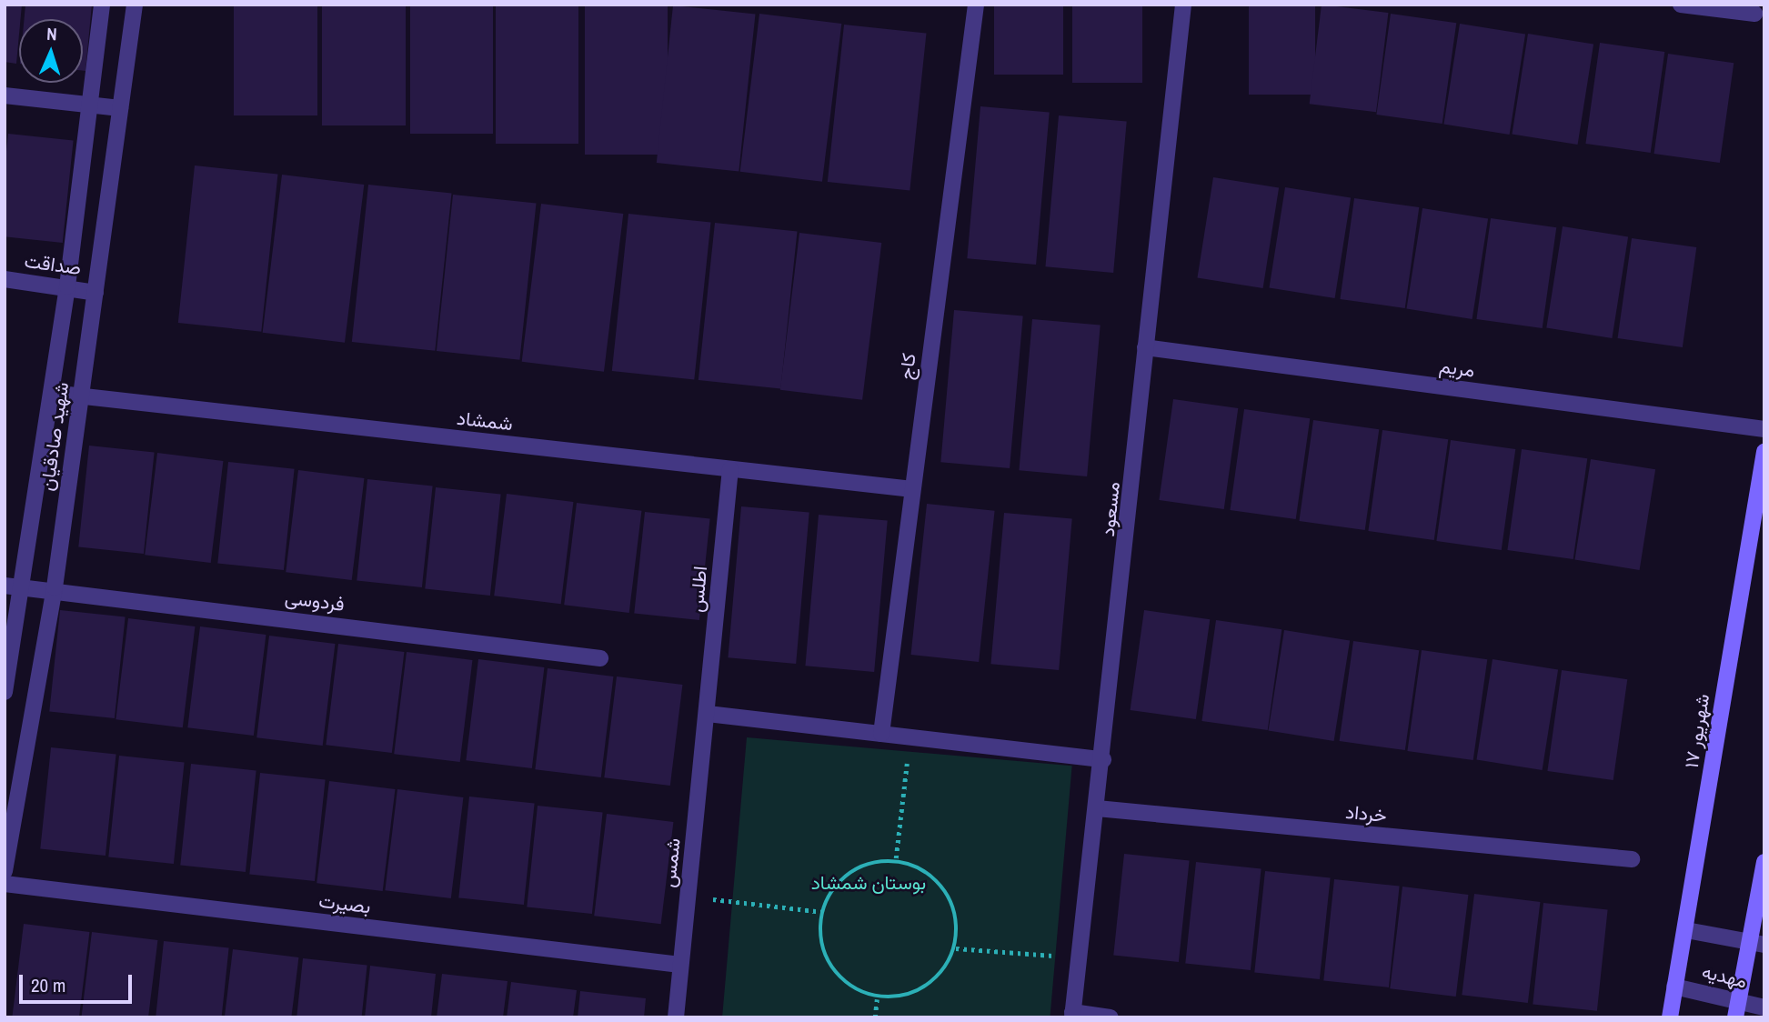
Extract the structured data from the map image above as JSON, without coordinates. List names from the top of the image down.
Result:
{
  "streets": {
    "main road": ["۱۷ شهریور"],
    "street": [
      "صداقت",
      "کاج",
      "مریم",
      "شمشاد",
      "شهید صادقیان",
      "مسعود",
      "اطلس",
      "فردوسی",
      "خرداد",
      "شمس",
      "بصیرت",
      "مهدیه"
    ]
  },
  "crossings": [
    ["صداقت", "شهید صادقیان"],
    ["کاج", "شمشاد"],
    ["مریم", "مسعود"],
    ["شمشاد", "شهید صادقیان"],
    ["شمشاد", "اطلس"],
    ["شهید صادقیان", "فردوسی"],
    ["مسعود", "خرداد"],
    ["اطلس", "شمس"],
    ["۱۷ شهریور", "مهدیه"],
    ["شمس", "بصیرت"]
  ],
  "parks": ["بوستان شمشاد"],
  "scale_bar": "20 m",
  "north": "top"
}
